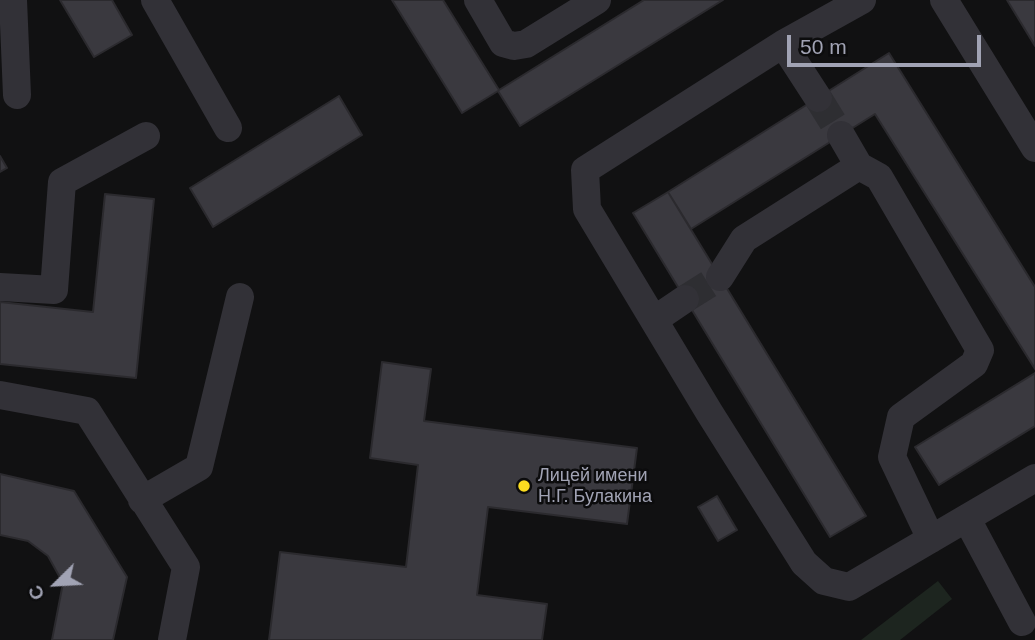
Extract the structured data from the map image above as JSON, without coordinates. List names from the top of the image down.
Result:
{
  "places": ["Лицей имени Н.Г. Булакина"],
  "scale_bar": "50 m",
  "north": "bottom left"
}
